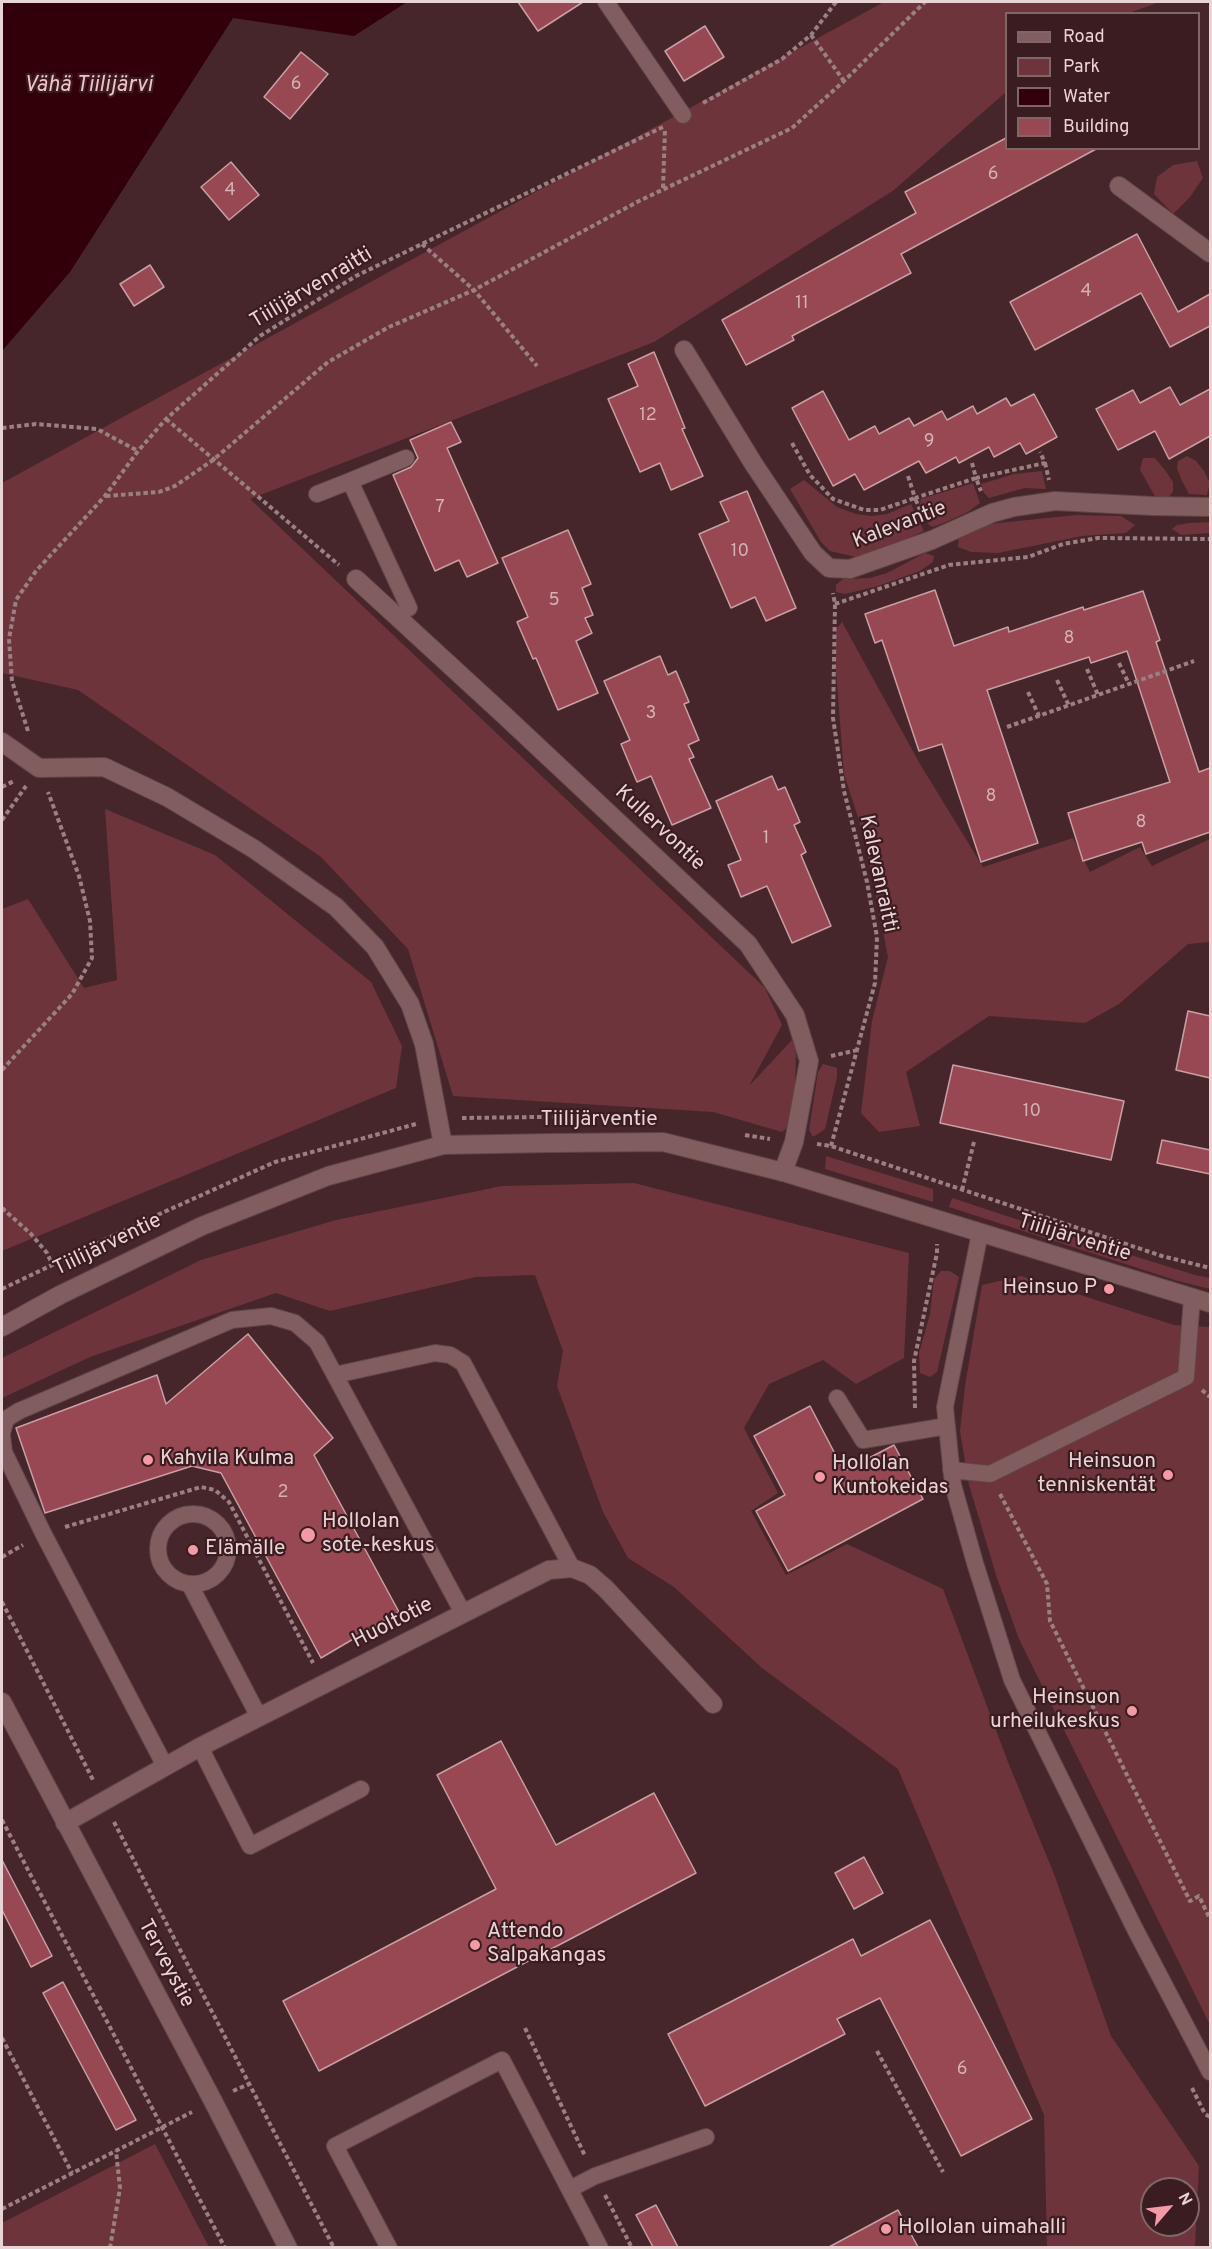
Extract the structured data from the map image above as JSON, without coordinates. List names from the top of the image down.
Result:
{
  "streets": {
    "street": [
      "Kalevantie",
      "Kullervontie",
      "Tiilijärventie",
      "Huoltotie",
      "Terveystie"
    ],
    "path": ["Tiilijärvenraitti", "Kalevanraitti"]
  },
  "crossings": [
    ["Kullervontie", "Tiilijärventie"],
    ["Huoltotie", "Terveystie"]
  ],
  "water": ["Vähä Tiilijärvi"],
  "places": [
    "Heinsuo P",
    "Kahvila Kulma",
    "Heinsuon tenniskentät",
    "Hollolan Kuntokeidas",
    "Hollolan sote-keskus",
    "Elämälle",
    "Heinsuon urheilukeskus",
    "Attendo Salpakangas",
    "Hollolan uimahalli"
  ],
  "house_numbers": [
    "6",
    "6",
    "4",
    "4",
    "11",
    "12",
    "9",
    "7",
    "10",
    "5",
    "8",
    "3",
    "8",
    "8",
    "1",
    "10",
    "2",
    "6"
  ],
  "legend": [
    "Road",
    "Park",
    "Water",
    "Building"
  ],
  "north": "top right"
}
